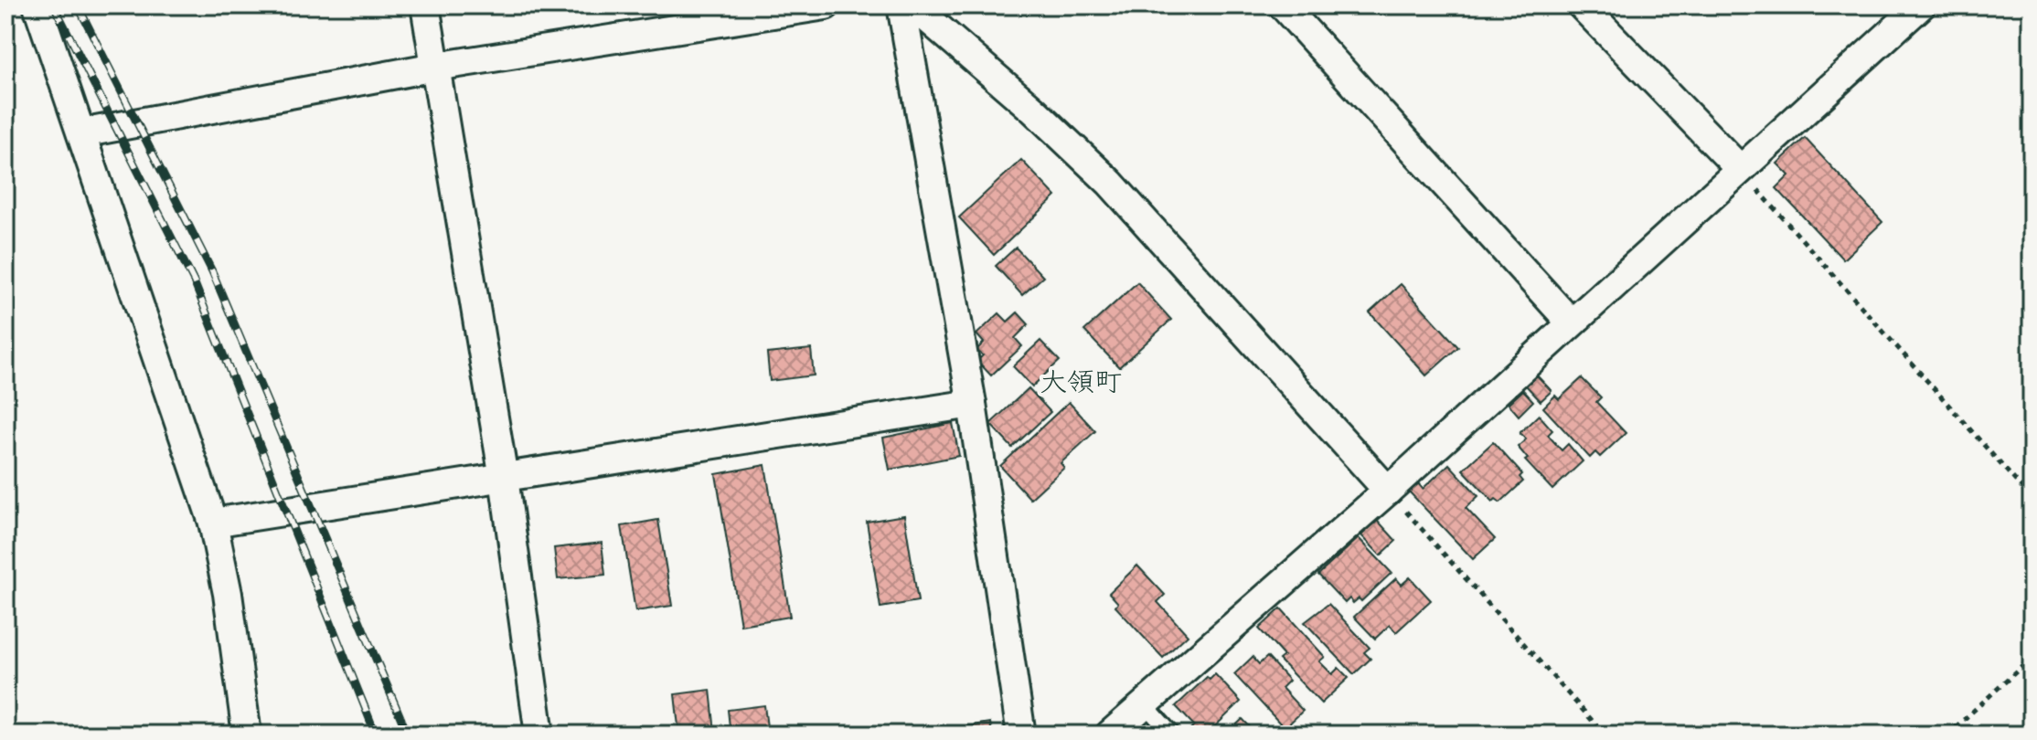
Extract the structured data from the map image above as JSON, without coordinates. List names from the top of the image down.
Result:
{
  "districts": ["大領町"]
}
